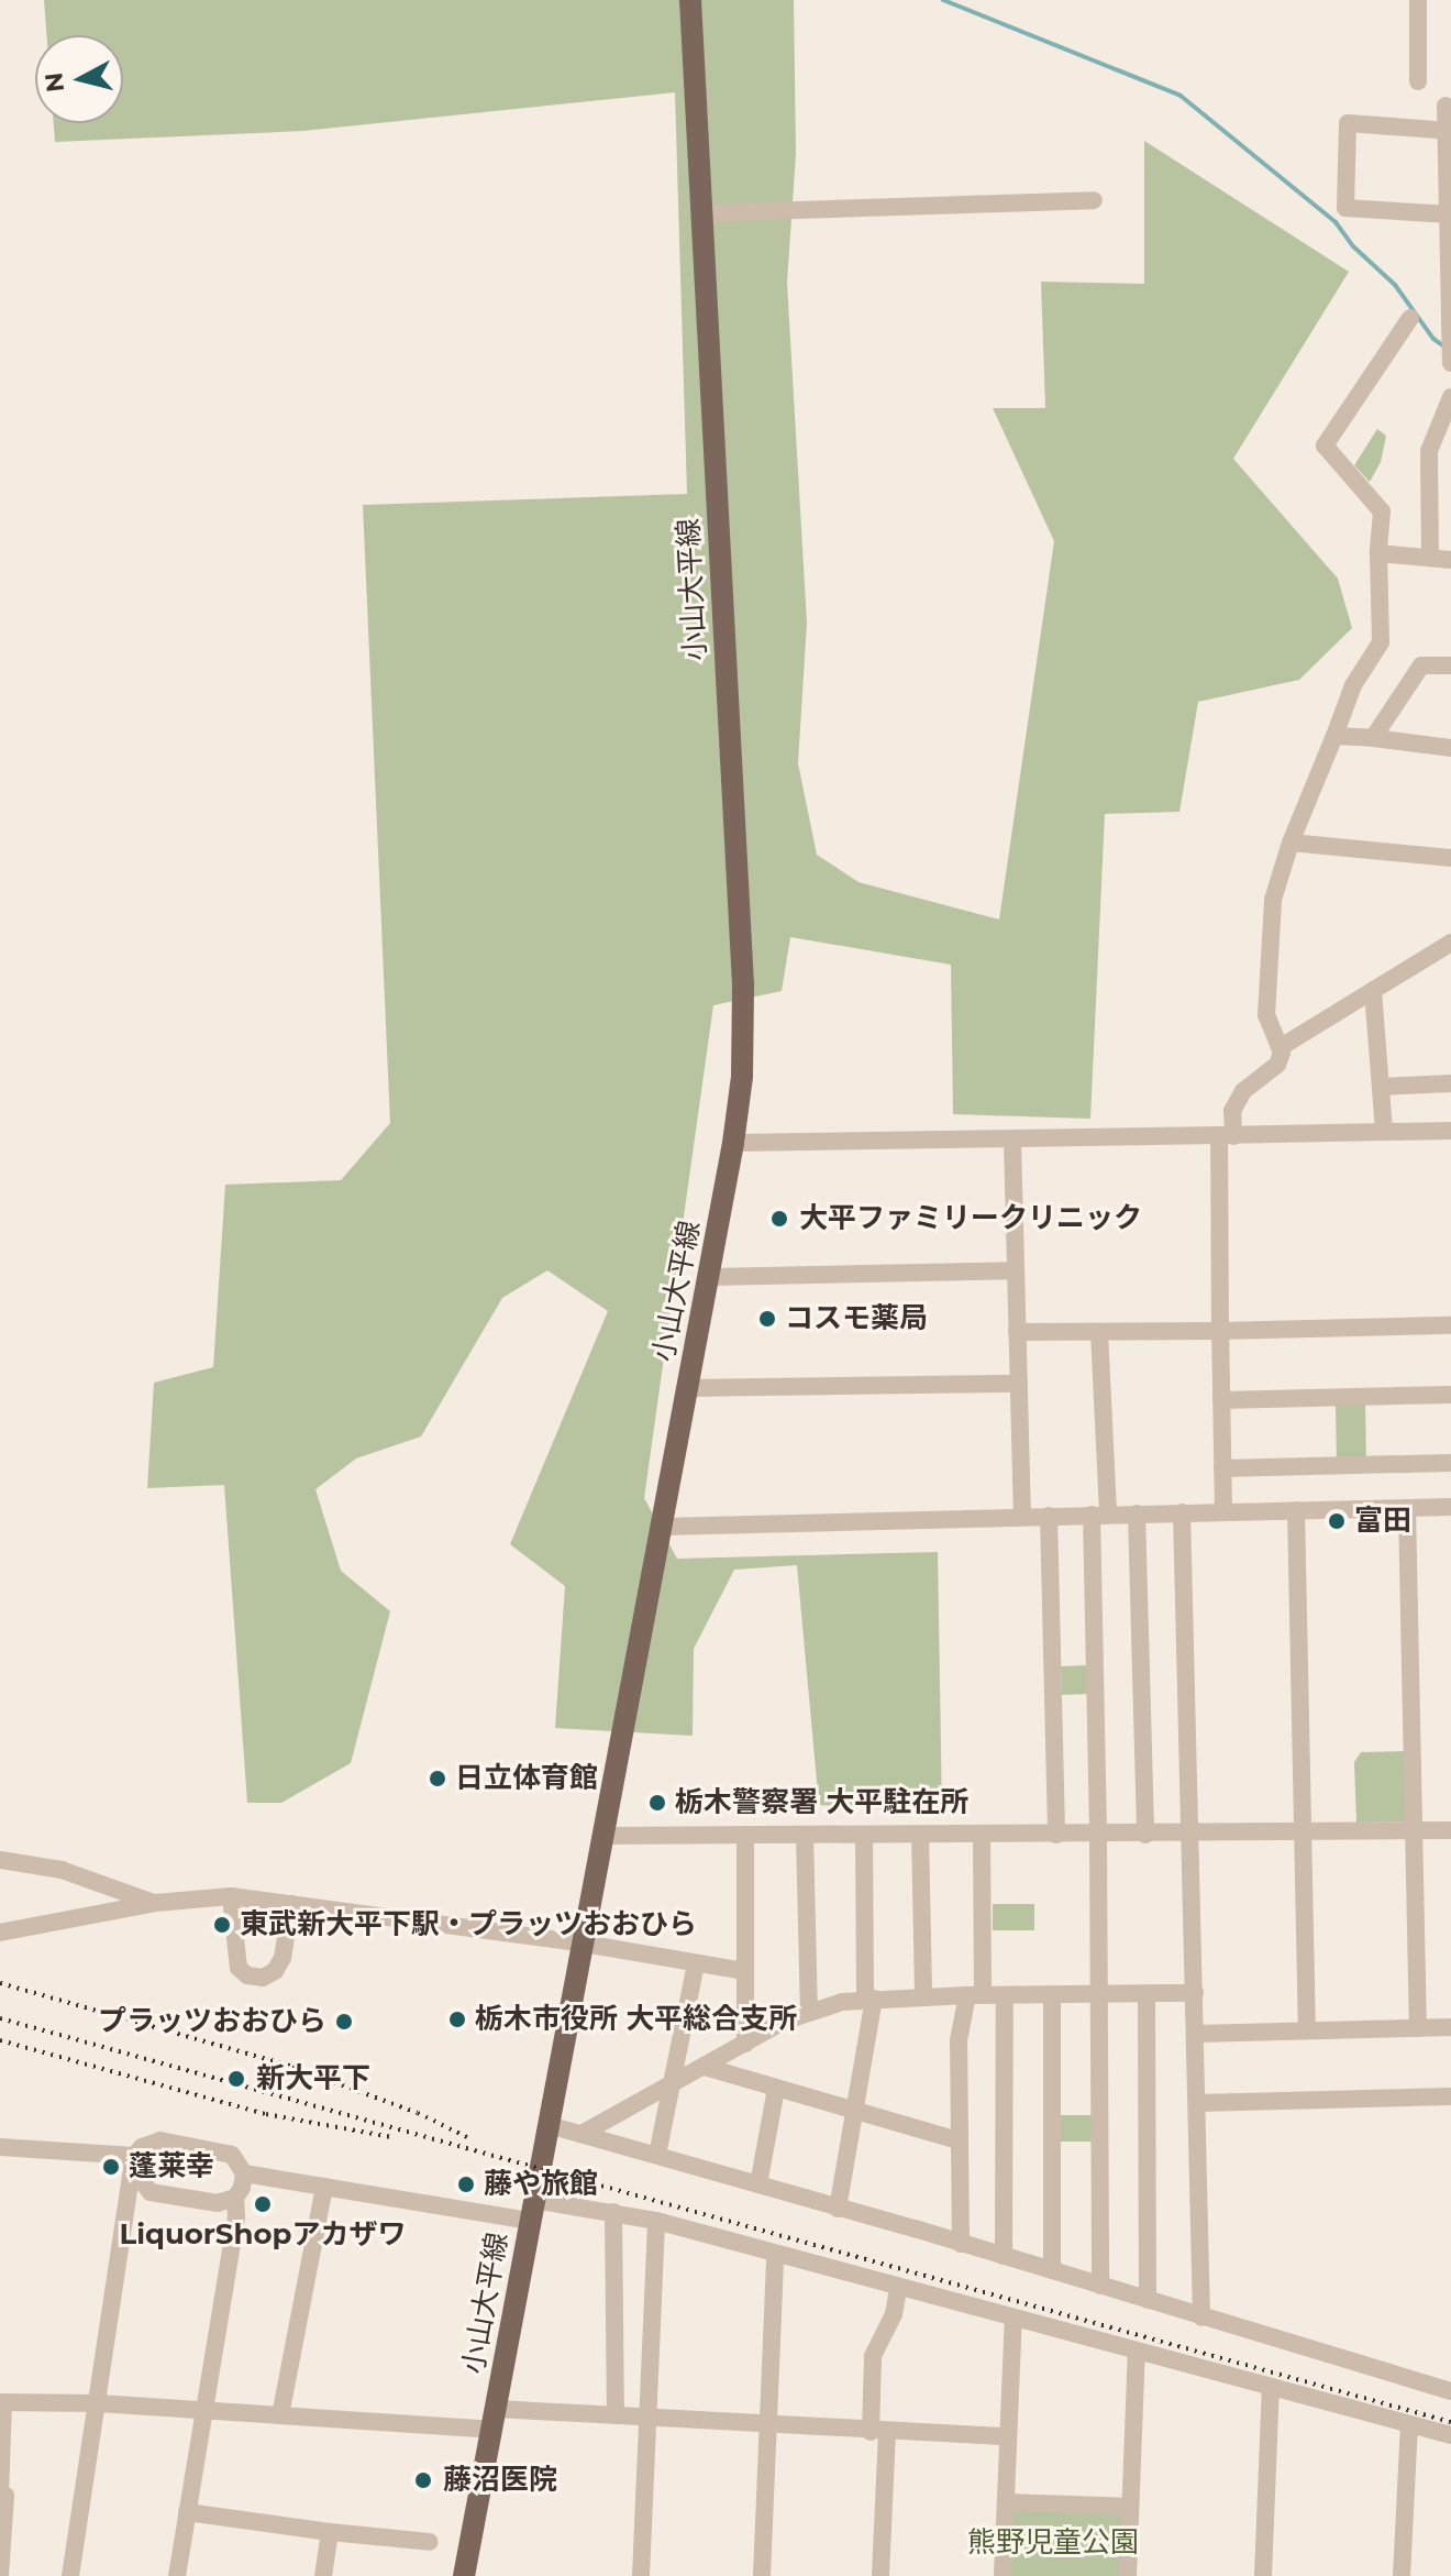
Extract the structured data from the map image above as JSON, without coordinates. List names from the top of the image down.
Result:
{
  "streets": {
    "main road": ["小山大平線"]
  },
  "parks": ["熊野児童公園"],
  "places": [
    "大平ファミリークリニック",
    "コスモ薬局",
    "富田",
    "日立体育館",
    "栃木警察署 大平駐在所",
    "東武新大平下駅・プラッツおおひら",
    "栃木市役所 大平総合支所",
    "プラッツおおひら",
    "新大平下",
    "蓬莱幸",
    "藤や旅館",
    "LiquorShopアカザワ",
    "藤沼医院"
  ],
  "north": "left"
}
